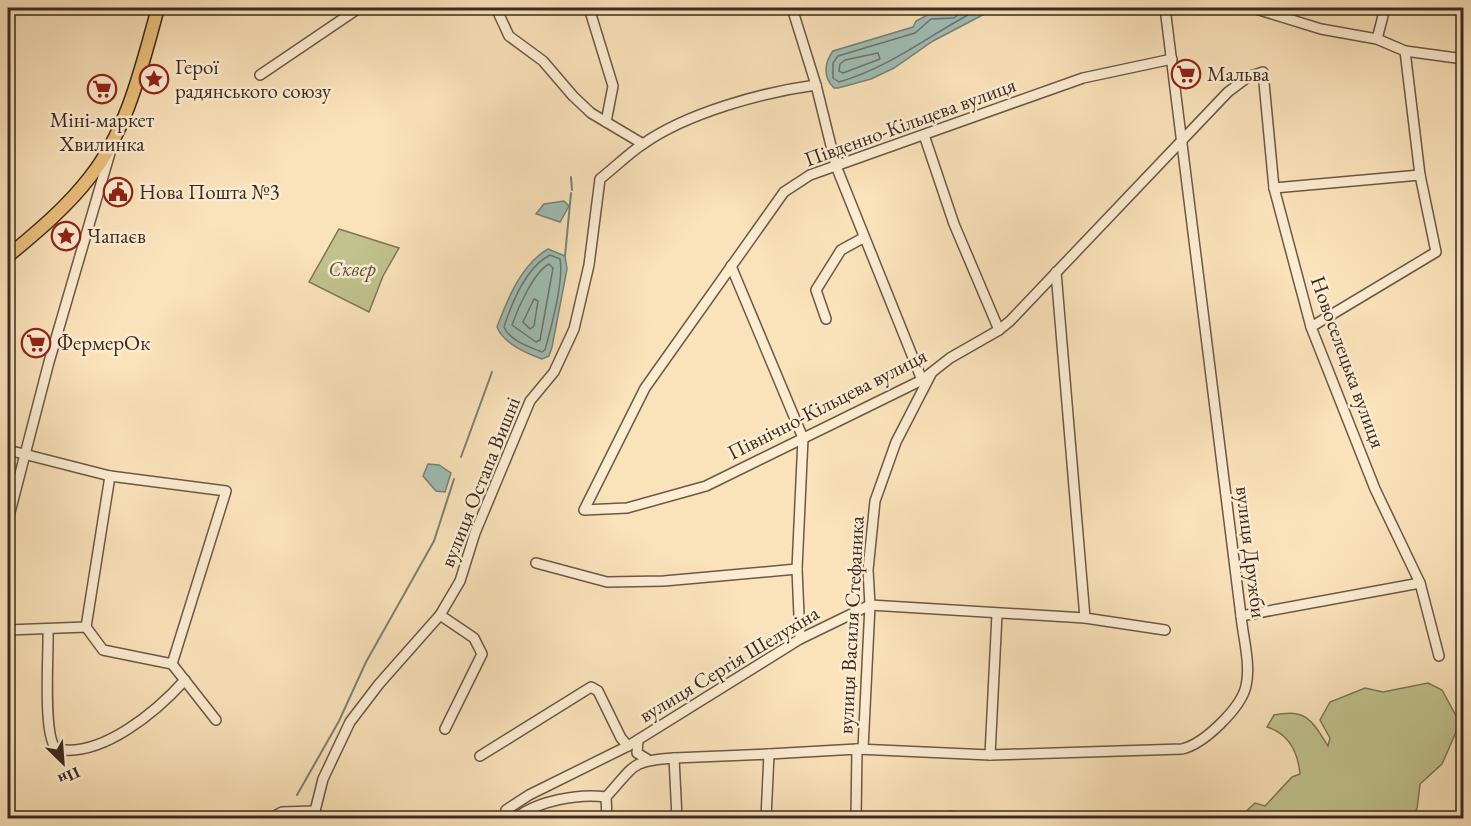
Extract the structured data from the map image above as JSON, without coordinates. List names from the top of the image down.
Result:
{
  "streets": {
    "street": [
      "Південно-Кільцева вулиця",
      "Новоселецька вулиця",
      "Північно-Кільцева вулиця",
      "вулиця Остапа Вишні",
      "вулиця Дружби",
      "вулиця Василя Стефаника",
      "вулиця Сергія Шелухіна"
    ]
  },
  "crossings": [
    ["Південно-Кільцева вулиця", "Північно-Кільцева вулиця"],
    ["Південно-Кільцева вулиця", "вулиця Дружби"],
    ["Новоселецька вулиця", "Північно-Кільцева вулиця"],
    ["Північно-Кільцева вулиця", "вулиця Дружби"],
    ["Північно-Кільцева вулиця", "вулиця Василя Стефаника"],
    ["вулиця Дружби", "вулиця Василя Стефаника"],
    ["вулиця Василя Стефаника", "вулиця Сергія Шелухіна"]
  ],
  "parks": ["Сквер"],
  "places": {
    "supermarket": ["Мальва", "Міні-маркет Хвилинка", "ФермерОк"],
    "place": ["Герої радянського союзу", "Чапаєв"],
    "public building": ["Нова Пошта №3"]
  },
  "north": "bottom right"
}
